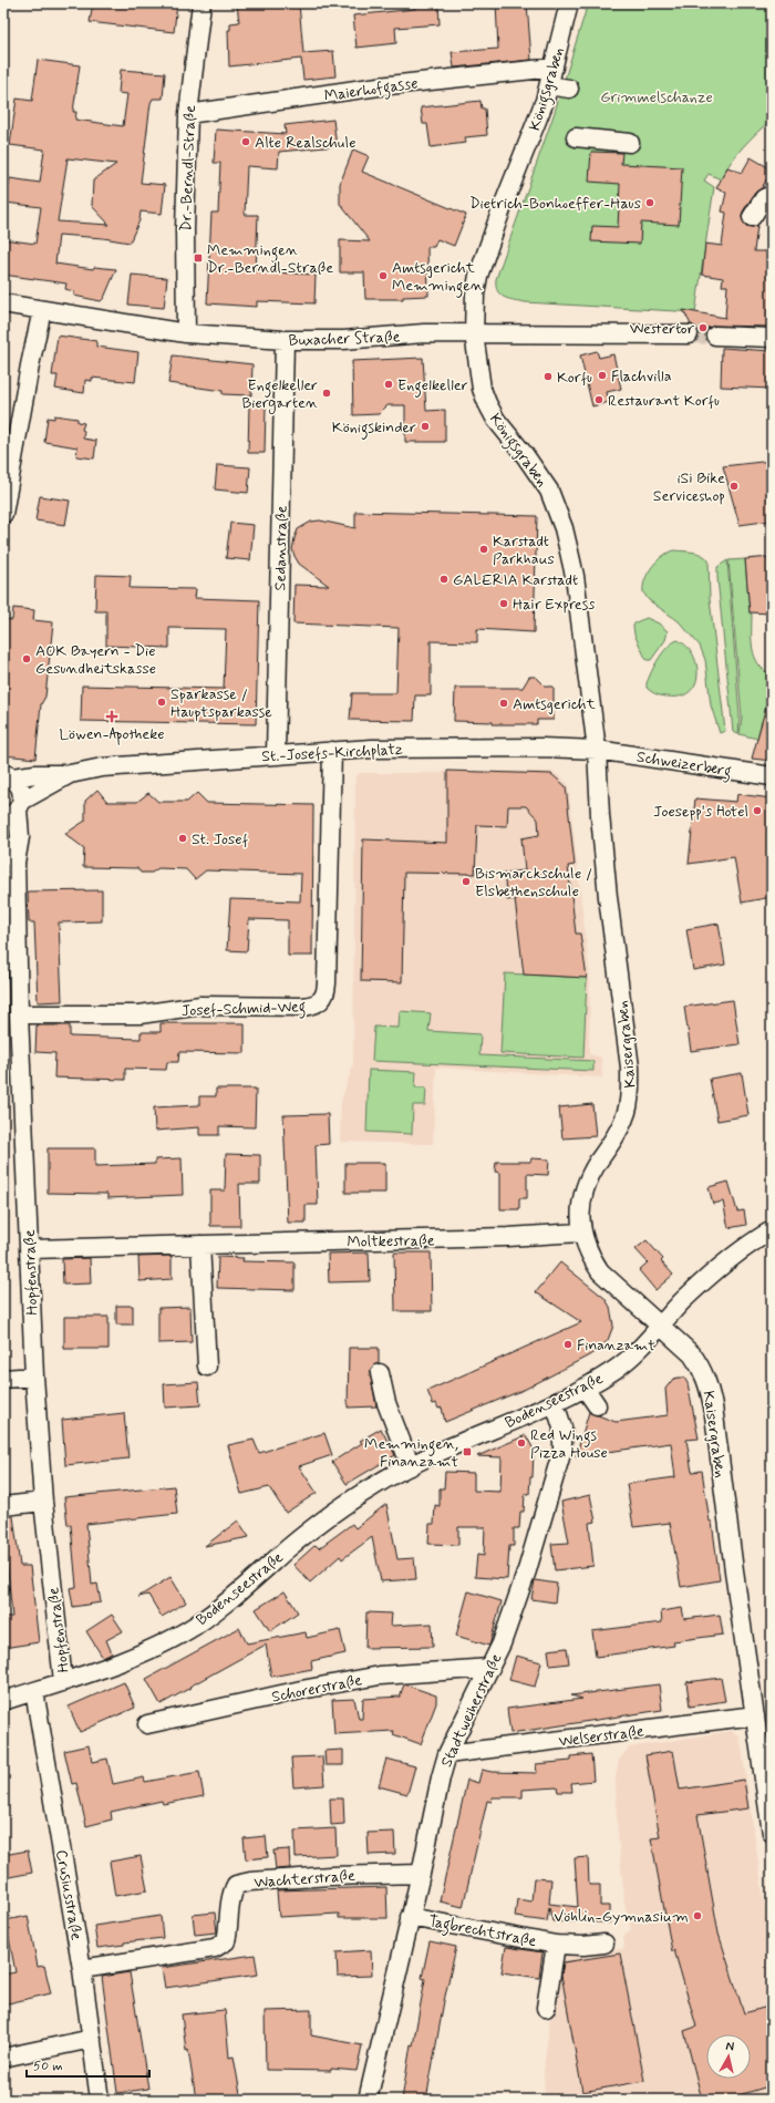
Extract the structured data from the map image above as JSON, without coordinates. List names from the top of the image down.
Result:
{
  "streets": {
    "street": [
      "Maierhofgasse",
      "Königsgraben",
      "Dr.-Berndl-Straße",
      "Buxacher Straße",
      "Sedanstraße",
      "St.-Josefs-Kirchplatz",
      "Schweizerberg",
      "Josef-Schmid-Weg",
      "Kaisergraben",
      "Moltkestraße",
      "Hopfenstraße",
      "Bodenseestraße",
      "Schorerstraße",
      "Stadtweiherstraße",
      "Welserstraße",
      "Wachterstraße",
      "Crusiusstraße",
      "Tagbrechtstraße"
    ]
  },
  "crossings": [
    ["Maierhofgasse", "Königsgraben"],
    ["Maierhofgasse", "Dr.-Berndl-Straße"],
    ["Königsgraben", "Buxacher Straße"],
    ["Königsgraben", "St.-Josefs-Kirchplatz"],
    ["Königsgraben", "Schweizerberg"],
    ["Königsgraben", "Kaisergraben"],
    ["Dr.-Berndl-Straße", "Buxacher Straße"],
    ["Buxacher Straße", "Sedanstraße"],
    ["Sedanstraße", "St.-Josefs-Kirchplatz"],
    ["St.-Josefs-Kirchplatz", "Schweizerberg"],
    ["St.-Josefs-Kirchplatz", "Josef-Schmid-Weg"],
    ["St.-Josefs-Kirchplatz", "Kaisergraben"],
    ["St.-Josefs-Kirchplatz", "Hopfenstraße"],
    ["Schweizerberg", "Kaisergraben"],
    ["Josef-Schmid-Weg", "Hopfenstraße"],
    ["Kaisergraben", "Moltkestraße"],
    ["Kaisergraben", "Bodenseestraße"],
    ["Kaisergraben", "Welserstraße"],
    ["Moltkestraße", "Hopfenstraße"],
    ["Hopfenstraße", "Bodenseestraße"],
    ["Bodenseestraße", "Stadtweiherstraße"],
    ["Bodenseestraße", "Crusiusstraße"],
    ["Schorerstraße", "Stadtweiherstraße"],
    ["Stadtweiherstraße", "Welserstraße"],
    ["Stadtweiherstraße", "Wachterstraße"],
    ["Stadtweiherstraße", "Tagbrechtstraße"],
    ["Wachterstraße", "Crusiusstraße"]
  ],
  "parks": ["Grimmelschanze"],
  "places": {
    "other": [
      "Alte Realschule",
      "Dietrich-Bonhoeffer-Haus",
      "Amtsgericht Memmingen",
      "Westertor",
      "Flachvilla",
      "Korfu",
      "Engelkeller",
      "Engelkeller Biergarten",
      "Restaurant Korfu",
      "Königskinder",
      "iSi Bike Serviceshop",
      "Karstadt Parkhaus",
      "GALERIA Karstadt",
      "Hair Express",
      "AOK Bayern - Die Gesundheitskasse",
      "Sparkasse / Hauptsparkasse",
      "Amtsgericht",
      "Joesepp's Hotel",
      "St. Josef",
      "Bismarckschule / Elsbethenschule",
      "Finanzamt",
      "Red Wings Pizza House",
      "Vöhlin-Gymnasium"
    ],
    "transit": ["Memmingen Dr.-Berndl-Straße", "Memmingen, Finanzamt"],
    "health": ["Löwen-Apotheke"]
  },
  "scale_bar": "50 m",
  "north": "top"
}
